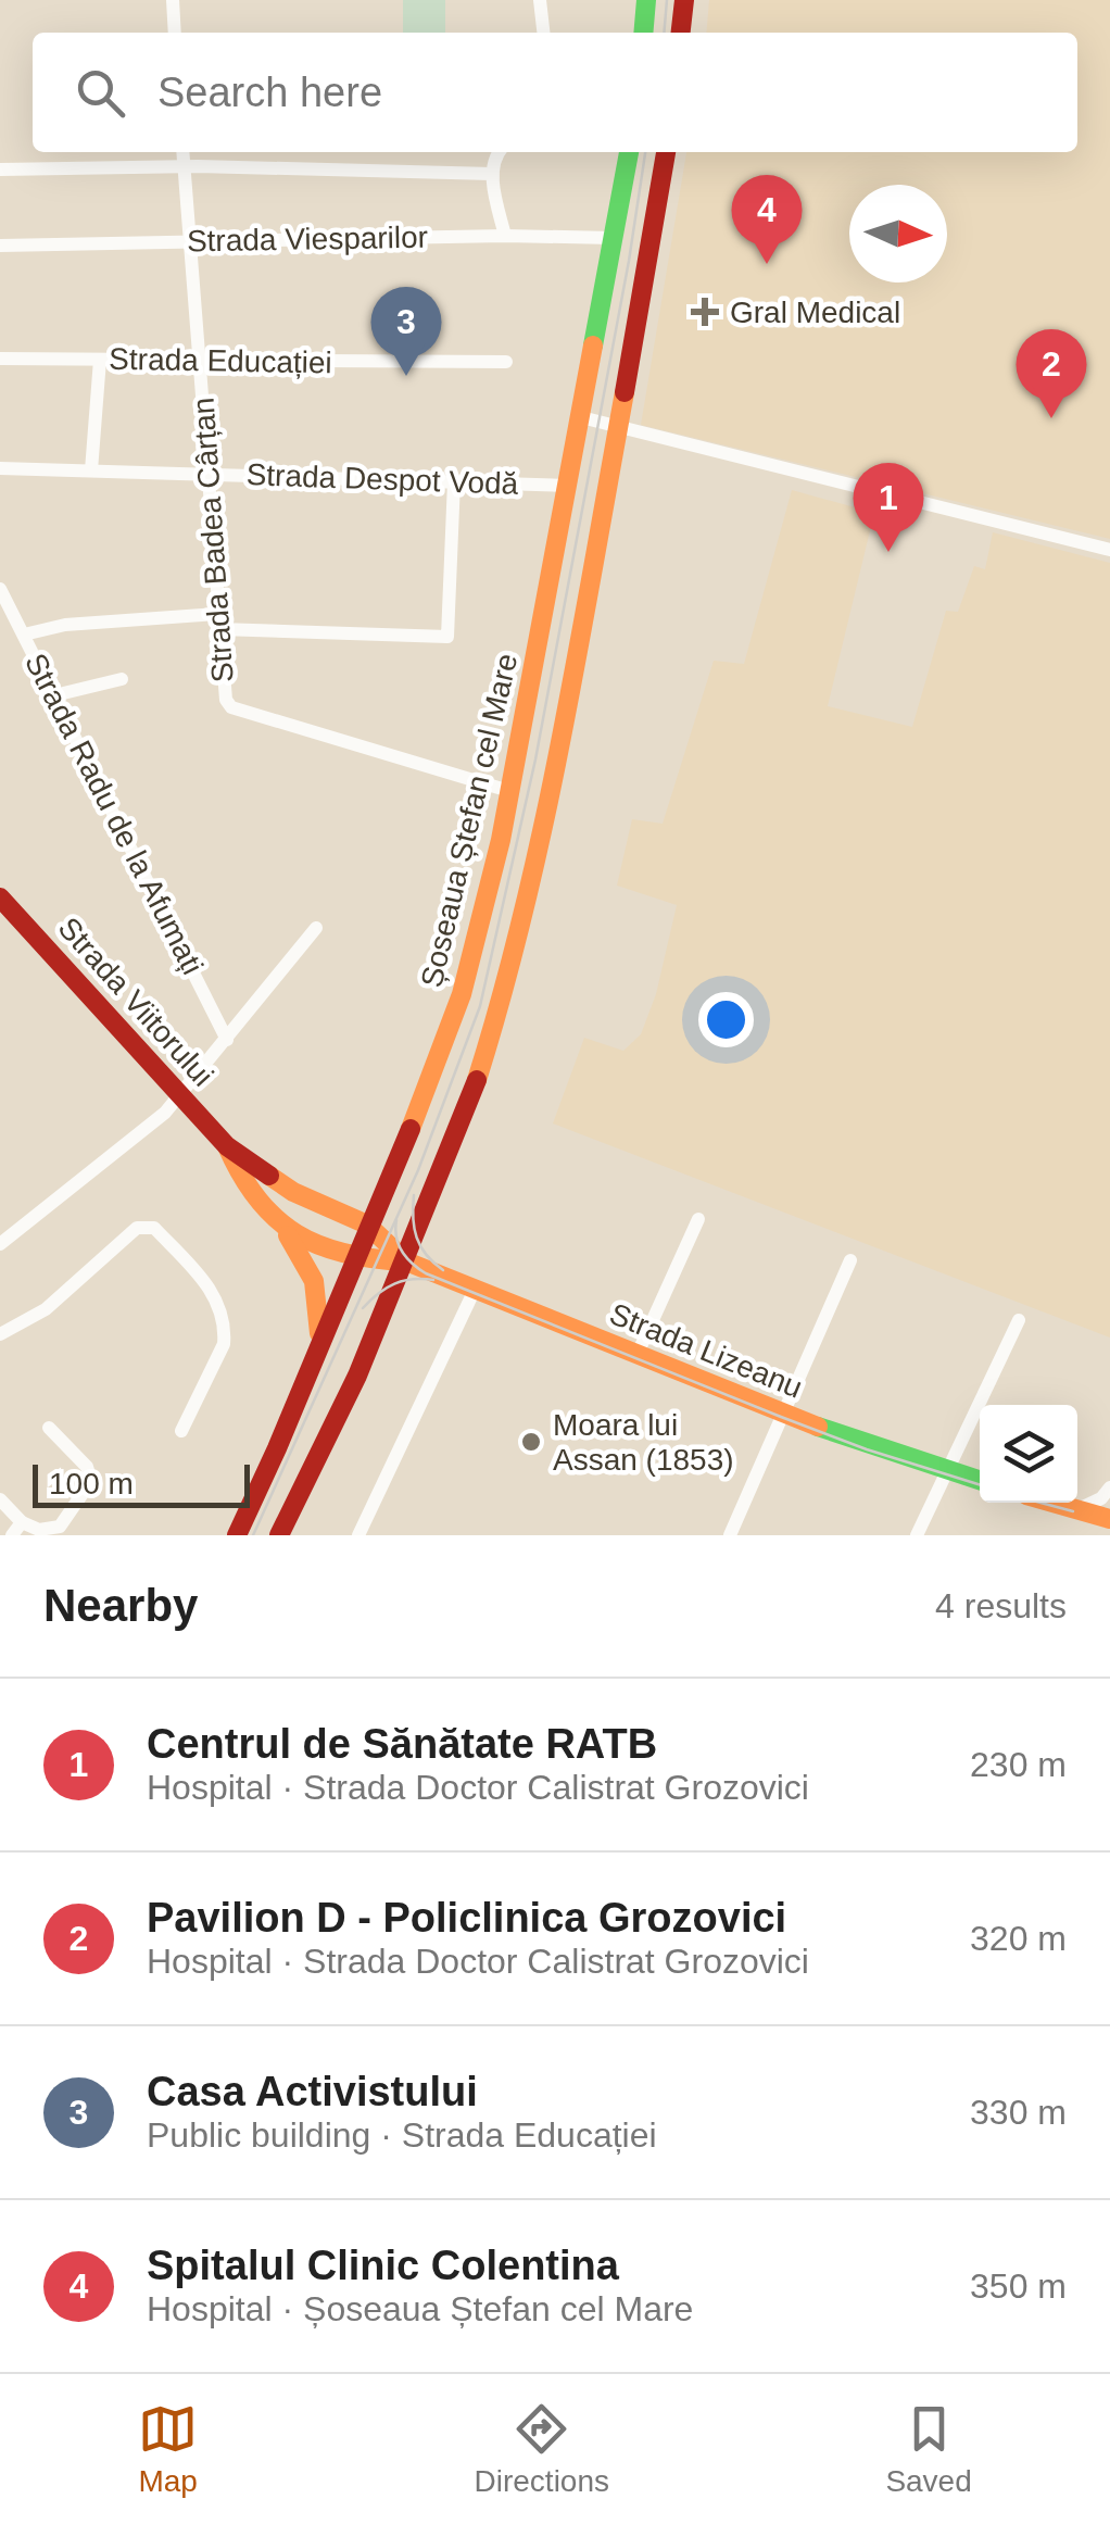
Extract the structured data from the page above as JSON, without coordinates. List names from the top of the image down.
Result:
{
  "streets": {
    "main road": ["Șoseaua Ștefan cel Mare", "Strada Viitorului", "Strada Lizeanu"],
    "street": [
      "Strada Viesparilor",
      "Strada Educației",
      "Strada Despot Vodă",
      "Strada Badea Cârțan",
      "Strada Radu de la Afumați"
    ]
  },
  "crossings": [
    ["Strada Viesparilor", "Strada Badea Cârțan"],
    ["Strada Viesparilor", "Șoseaua Ștefan cel Mare"],
    ["Strada Educației", "Strada Badea Cârțan"],
    ["Strada Despot Vodă", "Strada Badea Cârțan"],
    ["Strada Despot Vodă", "Șoseaua Ștefan cel Mare"],
    ["Strada Badea Cârțan", "Șoseaua Ștefan cel Mare"],
    ["Șoseaua Ștefan cel Mare", "Strada Viitorului"]
  ],
  "places": {
    "health": ["Gral Medical"],
    "other": ["Moara lui Assan (1853)"]
  },
  "scale_bar": "100 m",
  "north": "right",
  "page": {
    "search": "Search here",
    "pins": [
      "4",
      "3",
      "2",
      "1"
    ],
    "scale": "100 m",
    "heading": ["Nearby", "4 results"],
    "list": [
      {
        "mark": "1",
        "name": "Centrul de Sănătate RATB",
        "note": "Hospital · Strada Doctor Calistrat Grozovici",
        "value": "230 m"
      },
      {
        "mark": "2",
        "name": "Pavilion D - Policlinica Grozovici",
        "note": "Hospital · Strada Doctor Calistrat Grozovici",
        "value": "320 m"
      },
      {
        "mark": "3",
        "name": "Casa Activistului",
        "note": "Public building · Strada Educației",
        "value": "330 m"
      },
      {
        "mark": "4",
        "name": "Spitalul Clinic Colentina",
        "note": "Hospital · Șoseaua Ștefan cel Mare",
        "value": "350 m"
      }
    ],
    "nav": ["Map", "Directions", "Saved"]
  }
}
